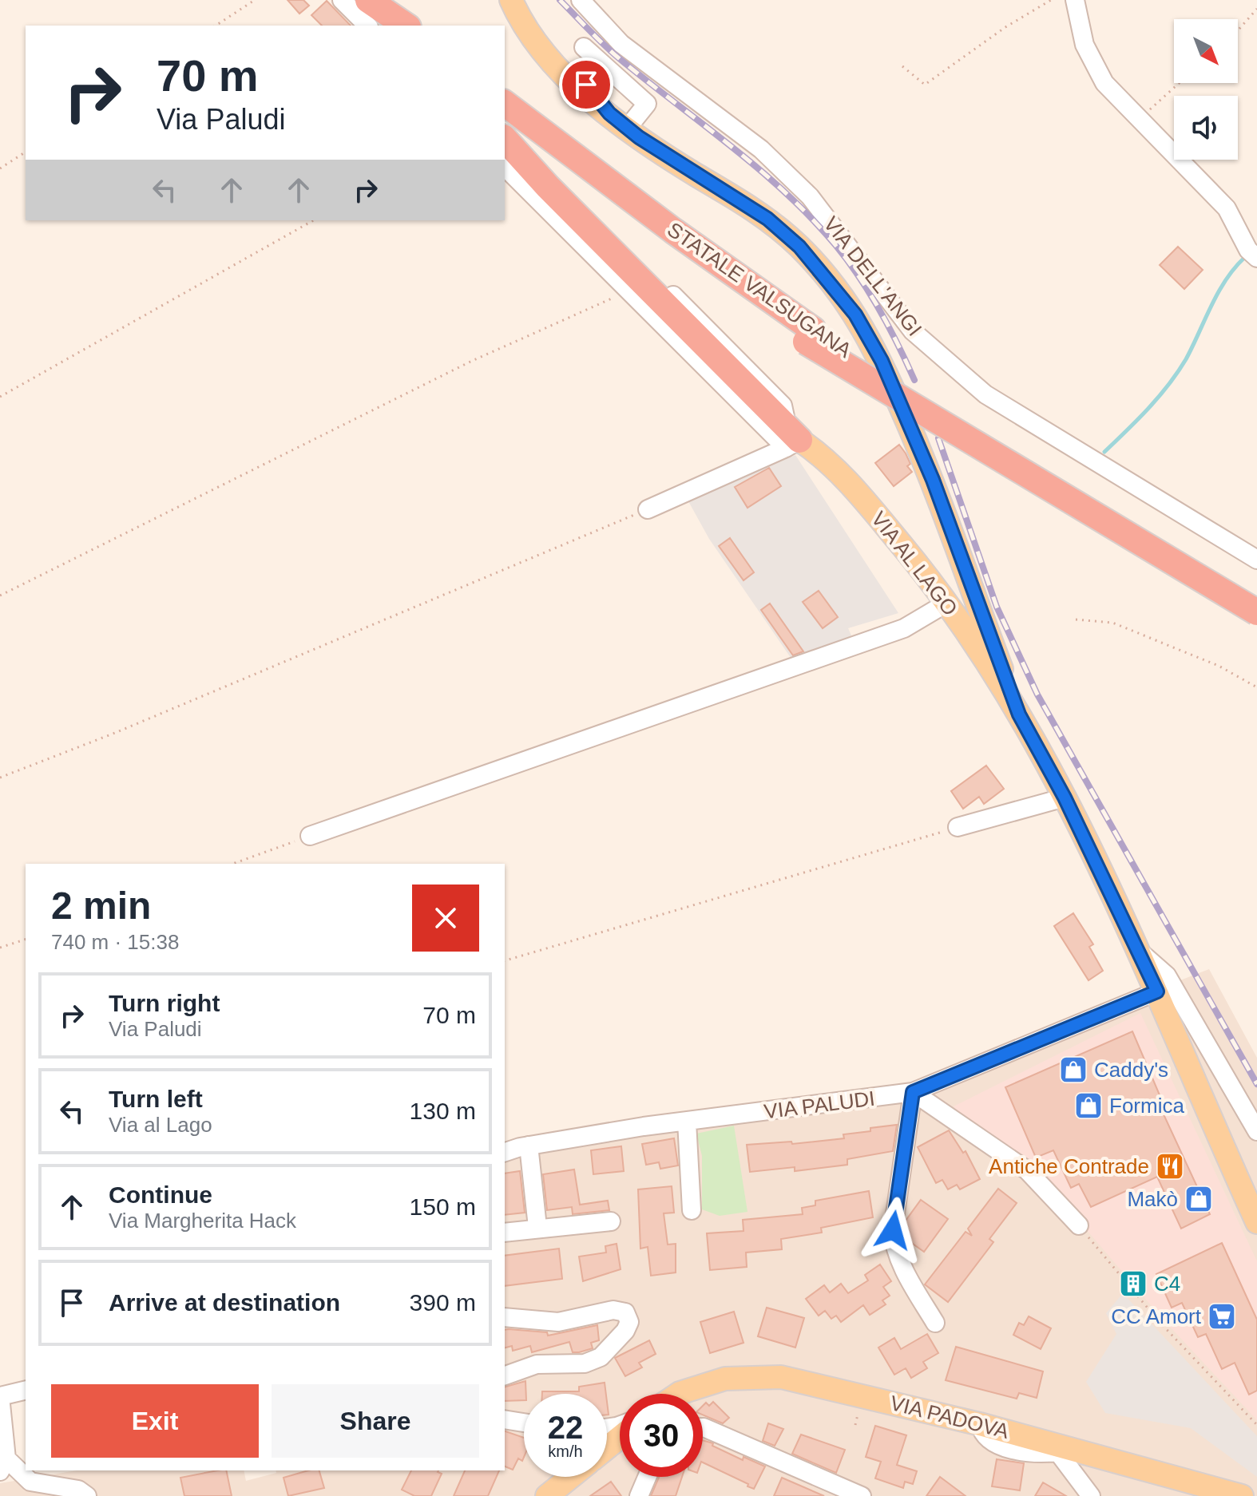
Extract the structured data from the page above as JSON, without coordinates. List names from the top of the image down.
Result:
{
  "streets": {
    "highway": ["STATALE VALSUGANA"],
    "main road": ["VIA AL LAGO", "VIA PADOVA"],
    "street": ["VIA DELL'ANGI", "VIA PALUDI"]
  },
  "crossings": [
    ["VIA AL LAGO", "VIA PALUDI"]
  ],
  "places": {
    "shop": ["Caddy's", "Formica", "Makò"],
    "restaurant": ["Antiche Contrade"],
    "building": ["C4"],
    "supermarket": ["CC Amort"]
  },
  "north": "bottom right",
  "page": {
    "turn": ["70 m", "Via Paludi"],
    "heading": ["2 min", "740 m · 15:38"],
    "list": [
      {
        "name": "Turn right",
        "note": "Via Paludi",
        "value": "70 m"
      },
      {
        "name": "Turn left",
        "note": "Via al Lago",
        "value": "130 m"
      },
      {
        "name": "Continue",
        "note": "Via Margherita Hack",
        "value": "150 m"
      },
      {
        "name": "Arrive at destination",
        "value": "390 m"
      }
    ],
    "buttons": ["Exit", "Share"],
    "speed": "22 km/h",
    "limit": "30"
  }
}
